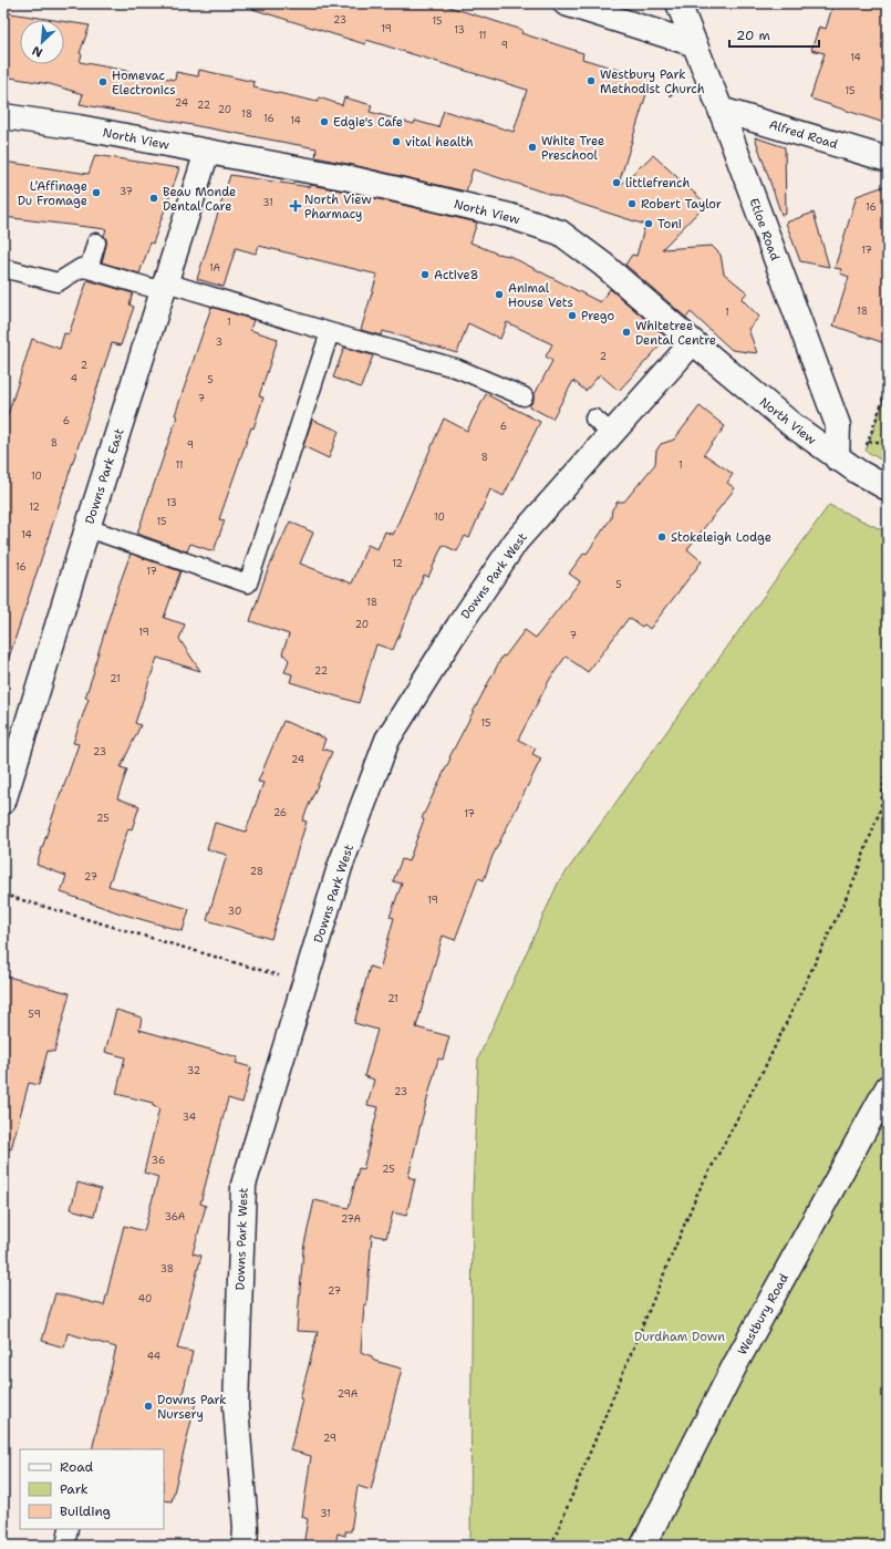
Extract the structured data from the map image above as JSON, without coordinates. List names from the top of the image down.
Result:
{
  "streets": {
    "street": [
      "Alfred Road",
      "North View",
      "Etloe Road",
      "Downs Park East",
      "Downs Park West",
      "Westbury Road"
    ]
  },
  "crossings": [
    ["Alfred Road", "Etloe Road"],
    ["North View", "Etloe Road"],
    ["North View", "Downs Park East"],
    ["North View", "Downs Park West"]
  ],
  "parks": ["Durdham Down"],
  "places": {
    "other": [
      "Westbury Park Methodist Church",
      "Homevac Electronics",
      "Edgie's Cafe",
      "vital health",
      "White Tree Preschool",
      "littlefrench",
      "L'Affinage Du Fromage",
      "Beau Monde Dental Care",
      "Robert Taylor",
      "Toni",
      "Active8",
      "Animal House Vets",
      "Prego",
      "Whitetree Dental Centre",
      "Stokeleigh Lodge",
      "Downs Park Nursery"
    ],
    "health": ["North View Pharmacy"]
  },
  "house_numbers": [
    "23",
    "15",
    "19",
    "13",
    "11",
    "9",
    "14",
    "15",
    "24",
    "22",
    "20",
    "18",
    "16",
    "14",
    "37",
    "31",
    "16",
    "17",
    "1A",
    "18",
    "1",
    "1",
    "3",
    "2",
    "2",
    "4",
    "5",
    "7",
    "6",
    "6",
    "8",
    "9",
    "8",
    "11",
    "1",
    "10",
    "13",
    "12",
    "10",
    "15",
    "14",
    "12",
    "16",
    "17",
    "5",
    "18",
    "20",
    "19",
    "7",
    "22",
    "21",
    "15",
    "23",
    "24",
    "26",
    "17",
    "25",
    "28",
    "27",
    "19",
    "30",
    "21",
    "59",
    "32",
    "23",
    "34",
    "36",
    "25",
    "36A",
    "27A",
    "38",
    "27",
    "40",
    "44",
    "29A",
    "29",
    "31"
  ],
  "legend": ["Road", "Park", "Building"],
  "scale_bar": "20 m",
  "north": "bottom left"
}
